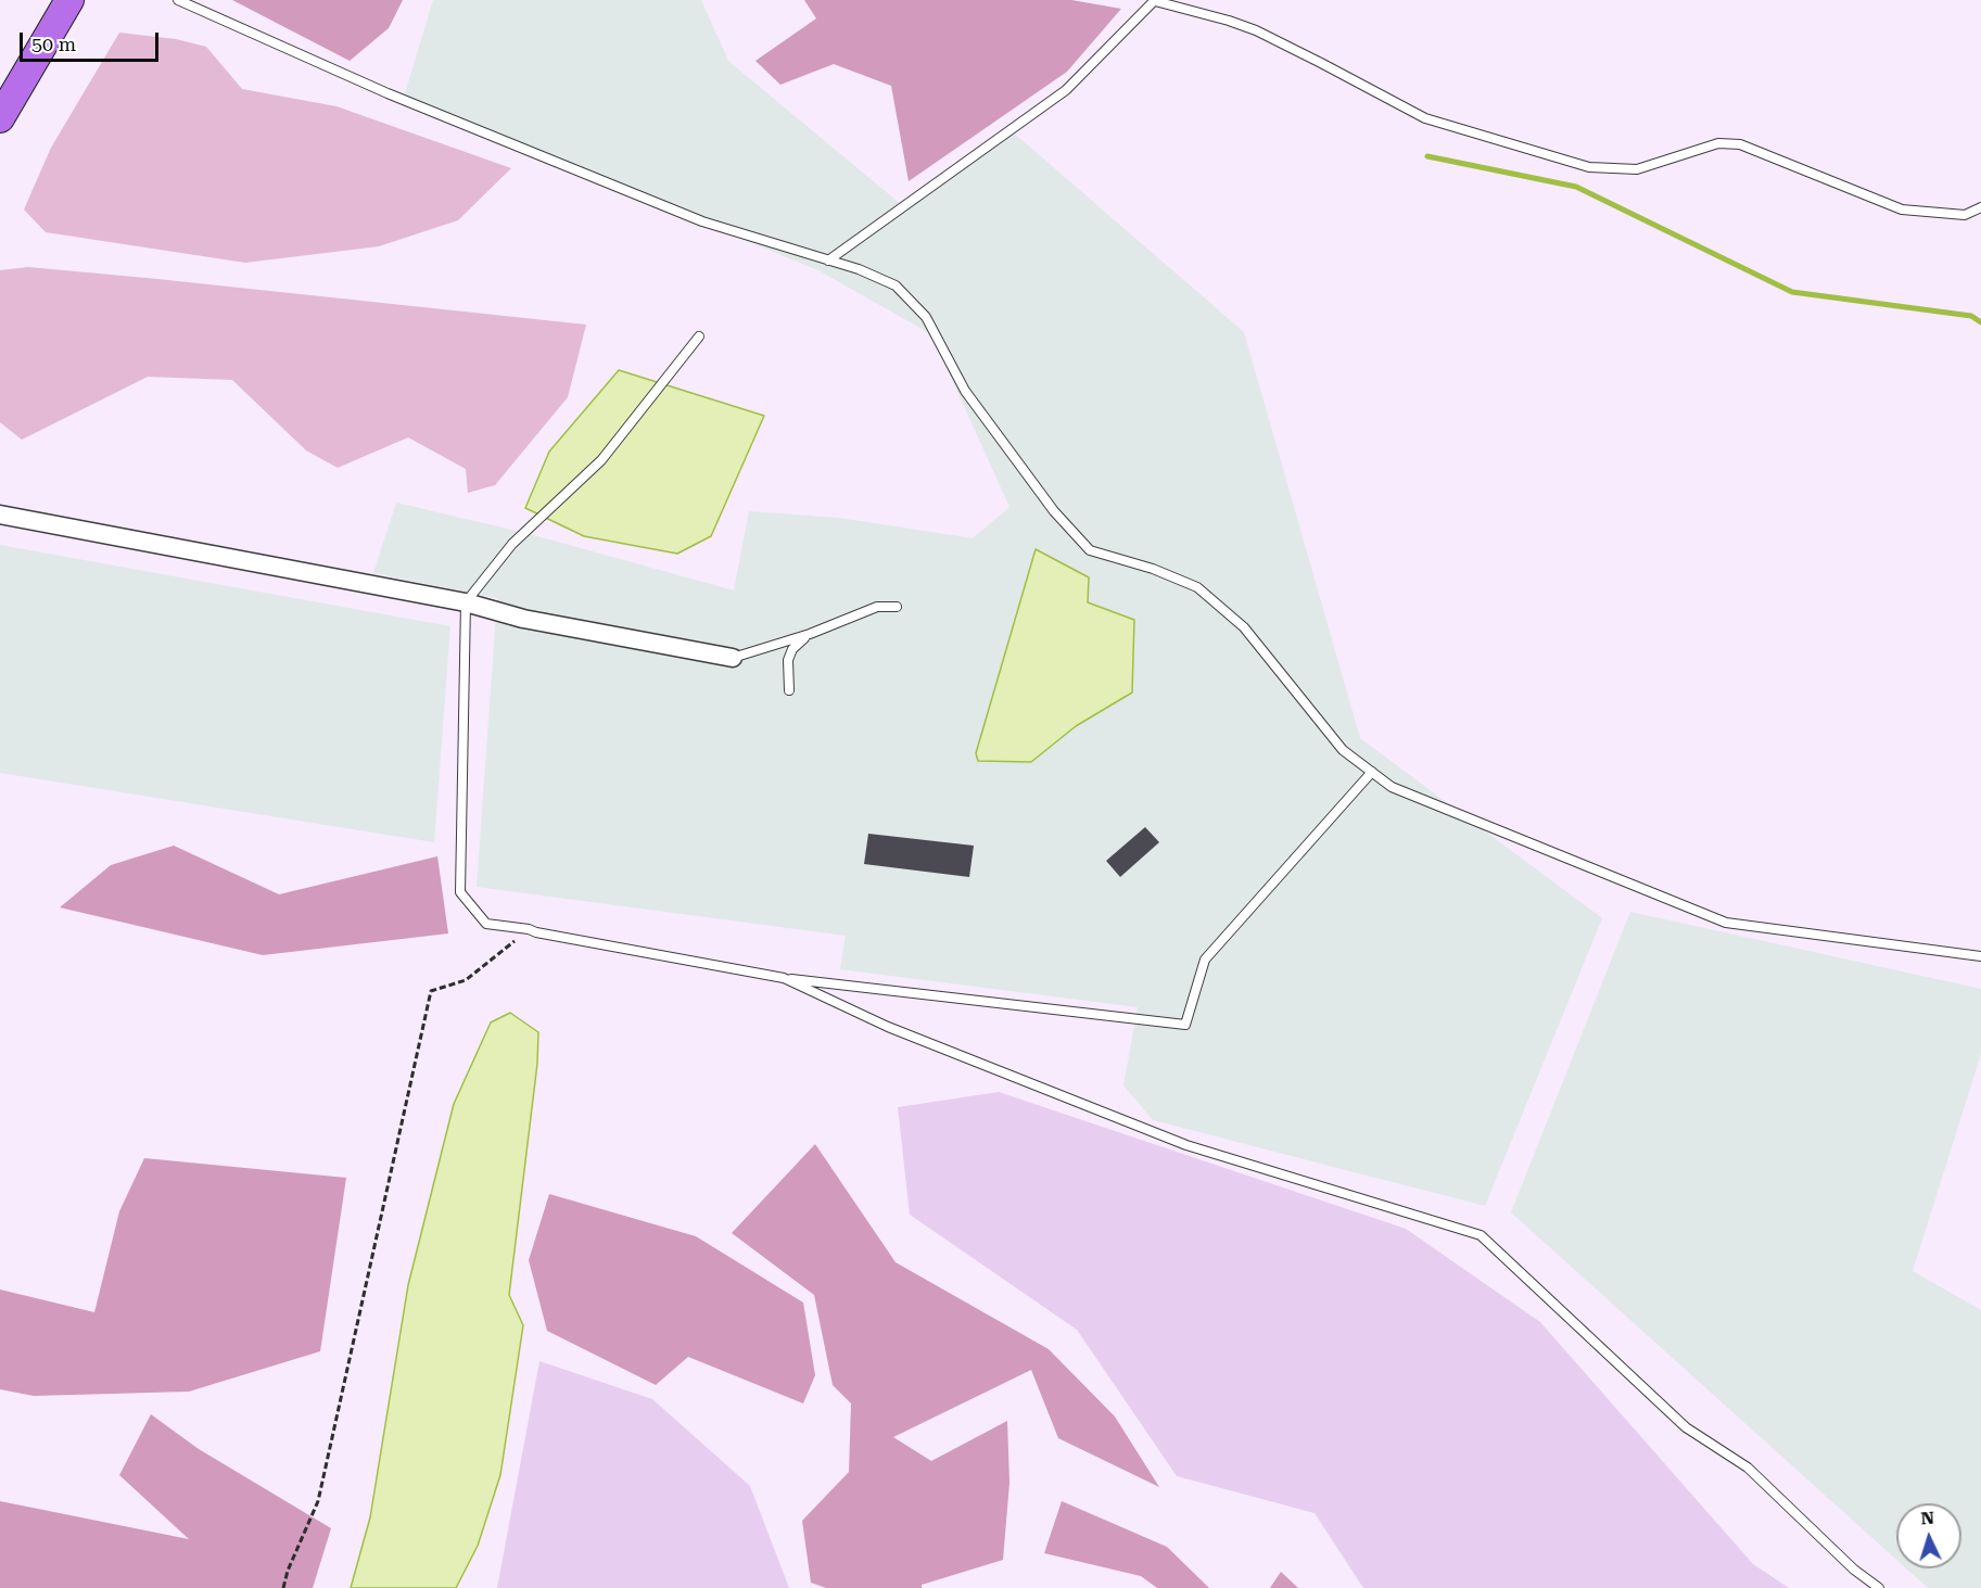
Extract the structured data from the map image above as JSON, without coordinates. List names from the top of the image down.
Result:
{
  "scale_bar": "50 m",
  "north": "top"
}
